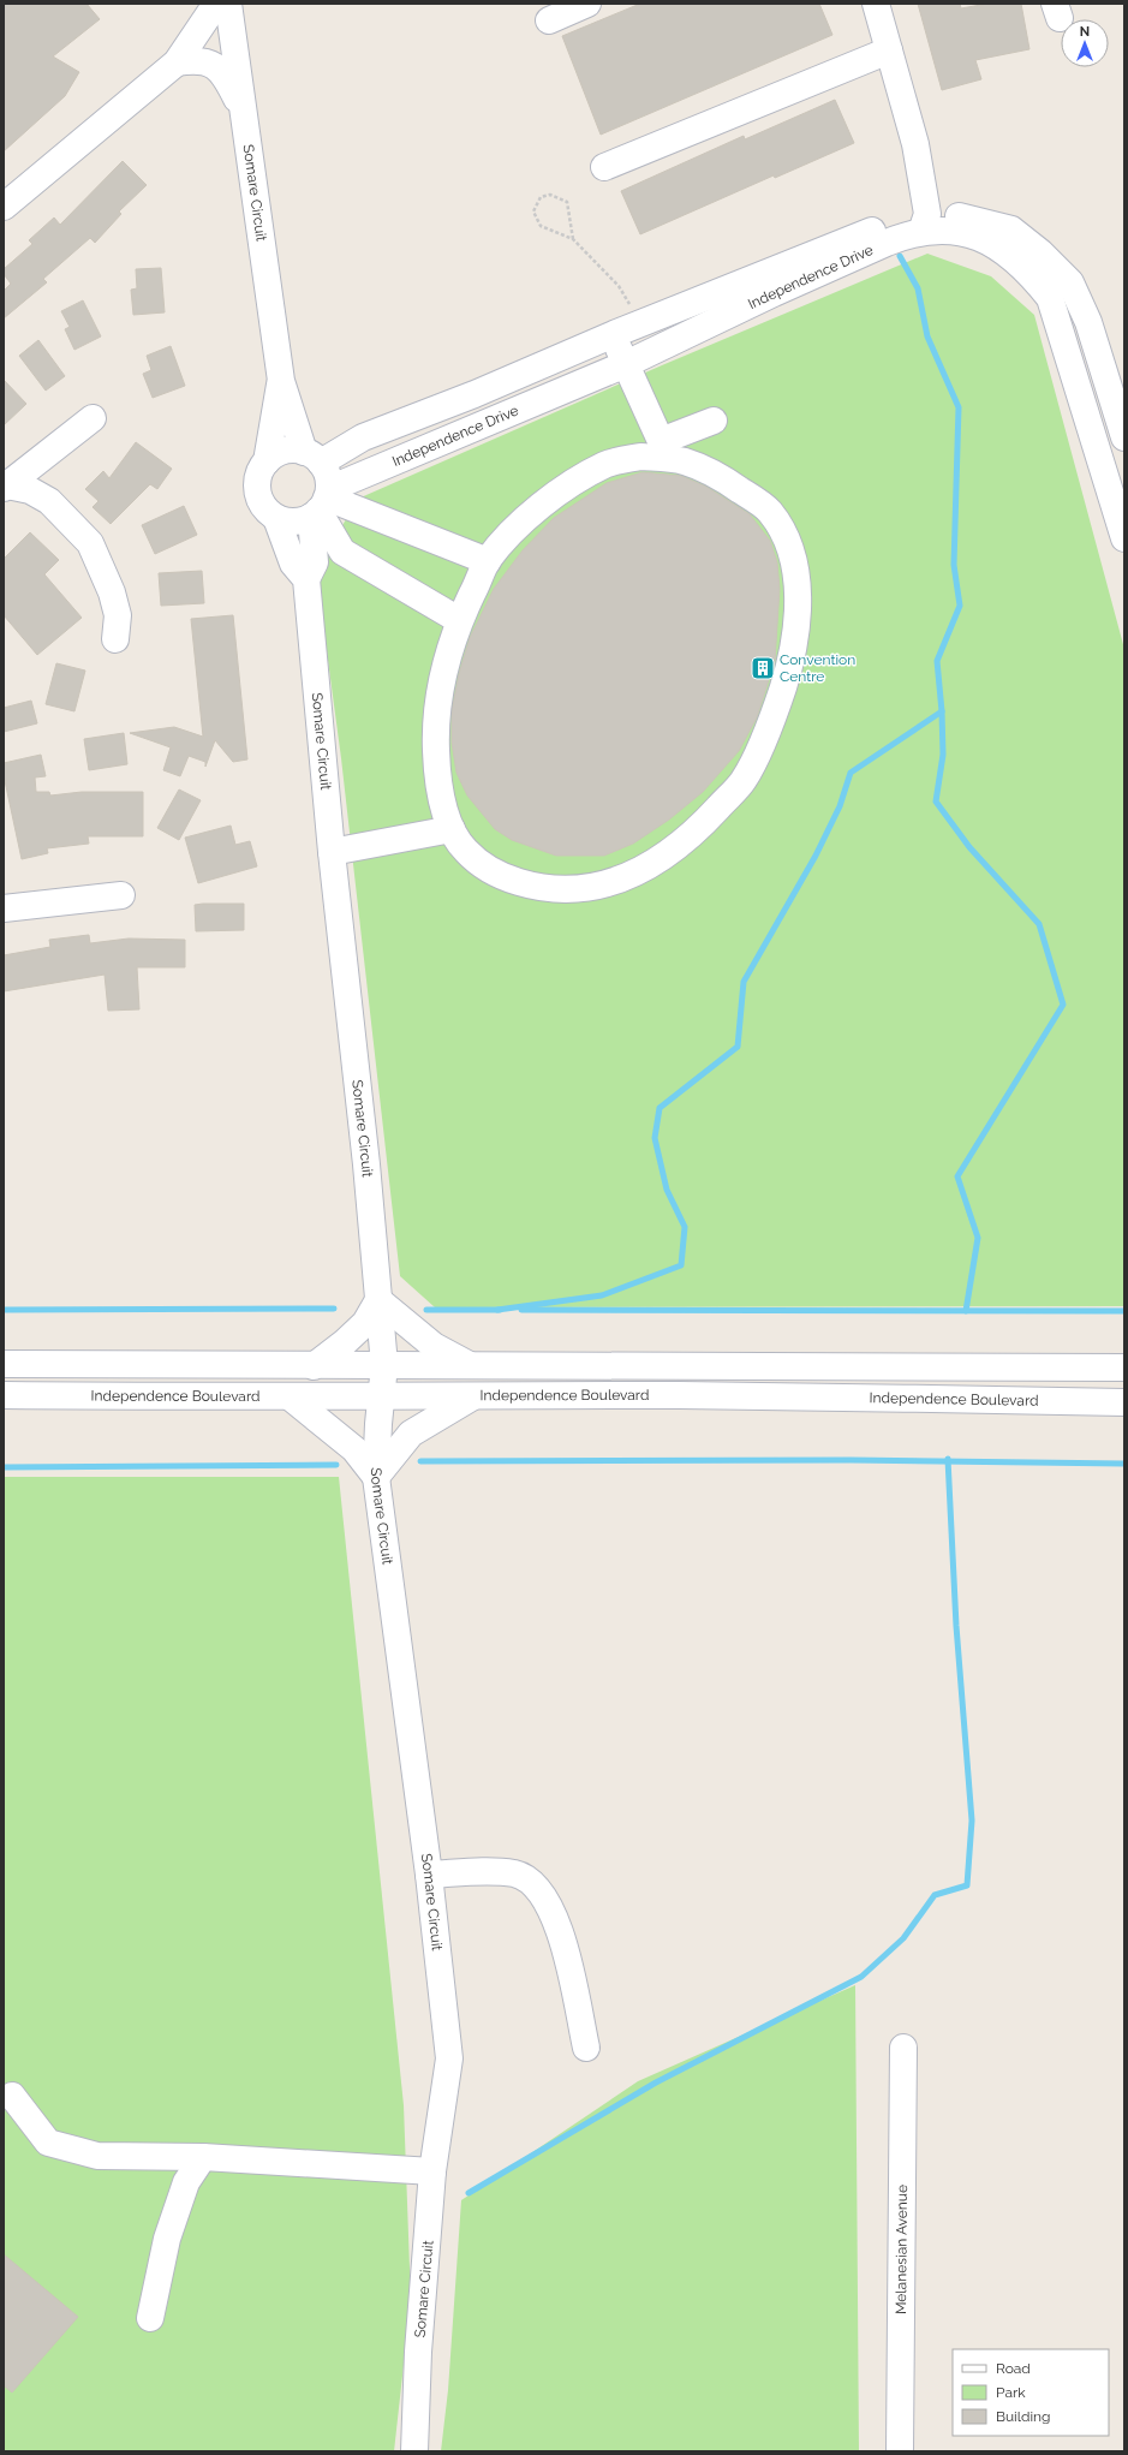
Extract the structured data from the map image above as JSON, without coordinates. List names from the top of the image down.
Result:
{
  "streets": {
    "street": [
      "Somare Circuit",
      "Independence Drive",
      "Independence Boulevard",
      "Melanesian Avenue"
    ]
  },
  "crossings": [
    ["Somare Circuit", "Independence Drive"],
    ["Somare Circuit", "Independence Boulevard"]
  ],
  "places": {
    "building": ["Convention Centre"]
  },
  "legend": ["Road", "Park", "Building"],
  "north": "top"
}
